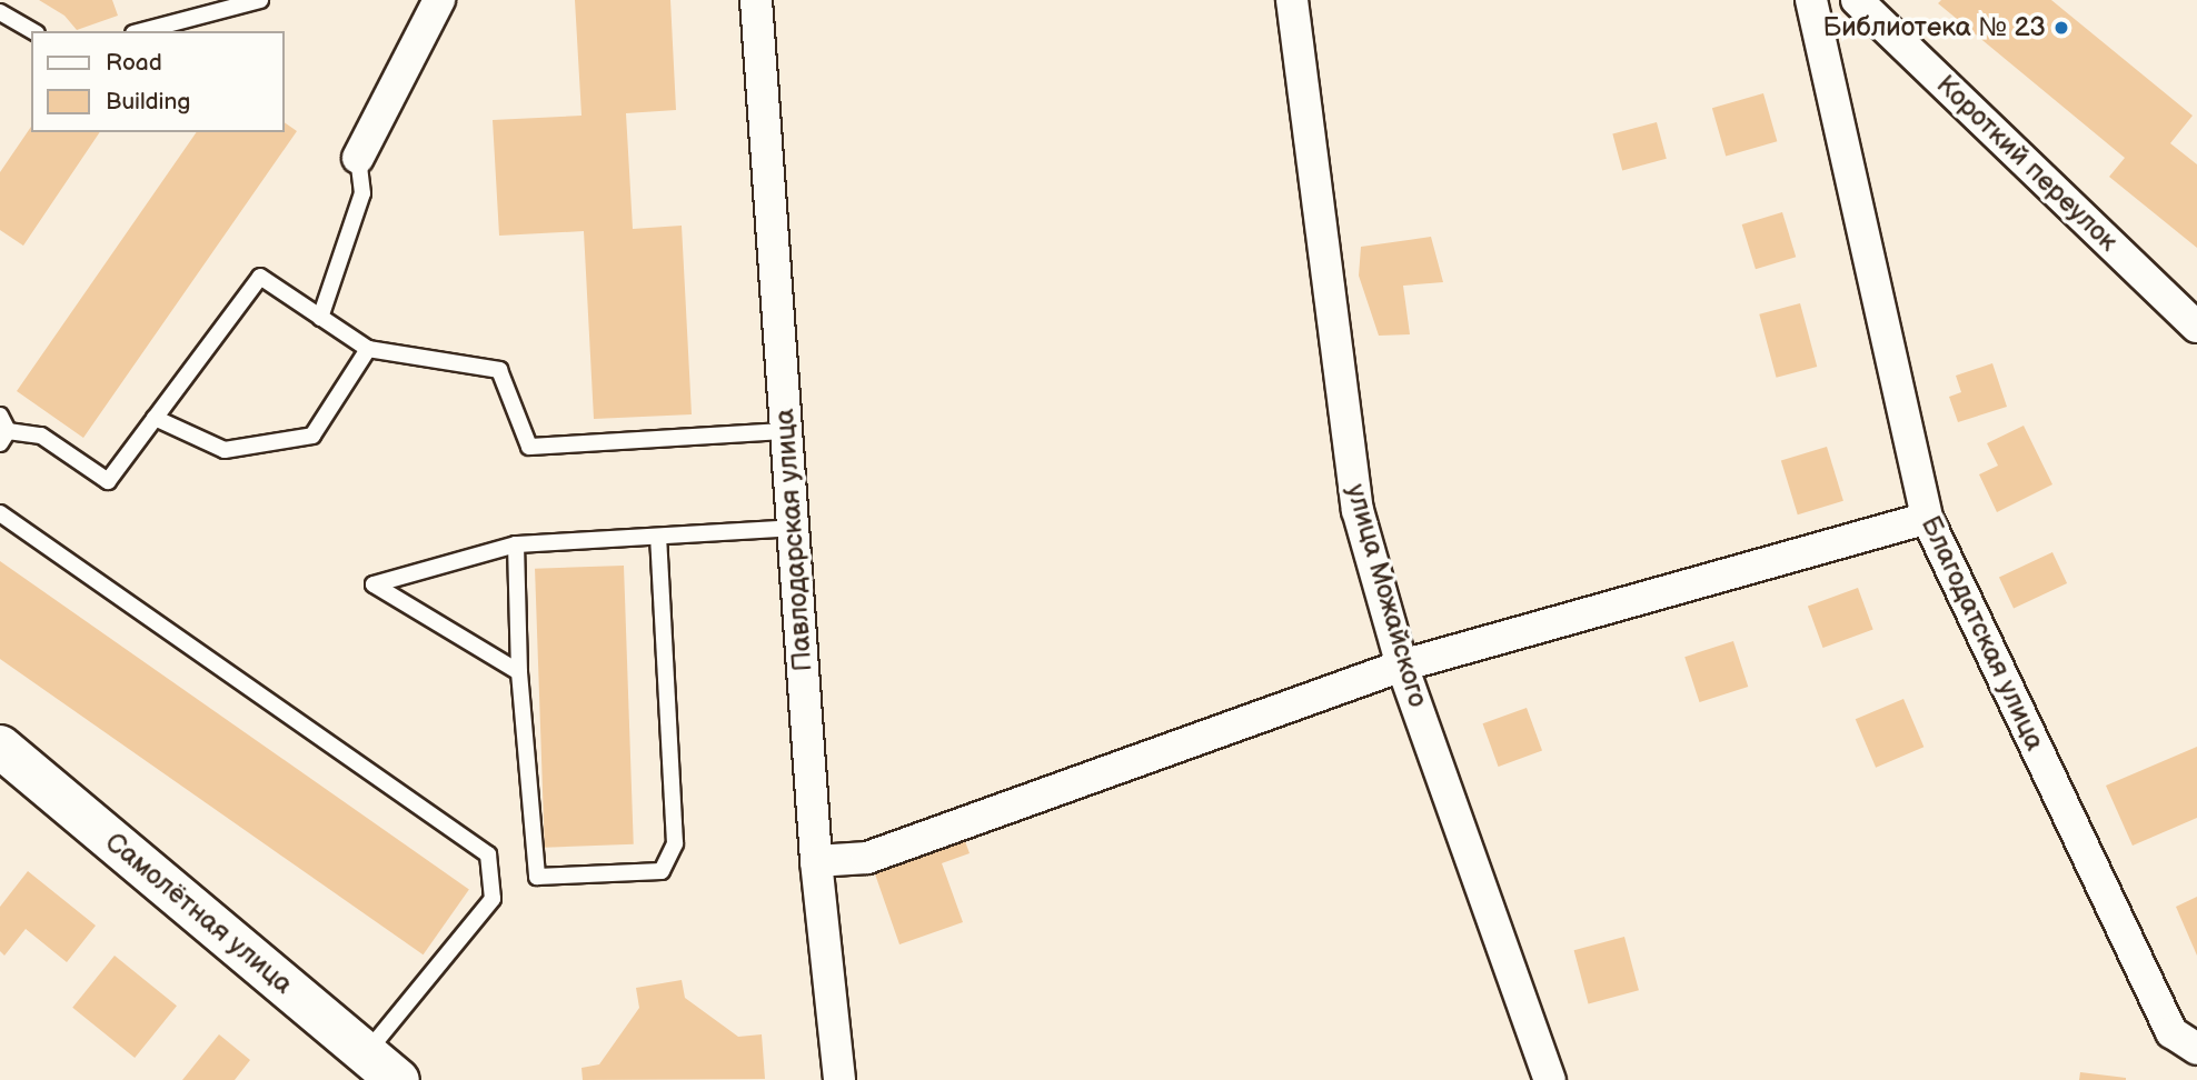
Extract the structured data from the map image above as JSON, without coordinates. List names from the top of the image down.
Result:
{
  "streets": {
    "main road": ["Самолётная улица"],
    "street": [
      "Короткий переулок",
      "Павлодарская улица",
      "улица Можайского",
      "Благодатская улица"
    ]
  },
  "places": ["Библиотека № 23"],
  "legend": ["Road", "Building"]
}
